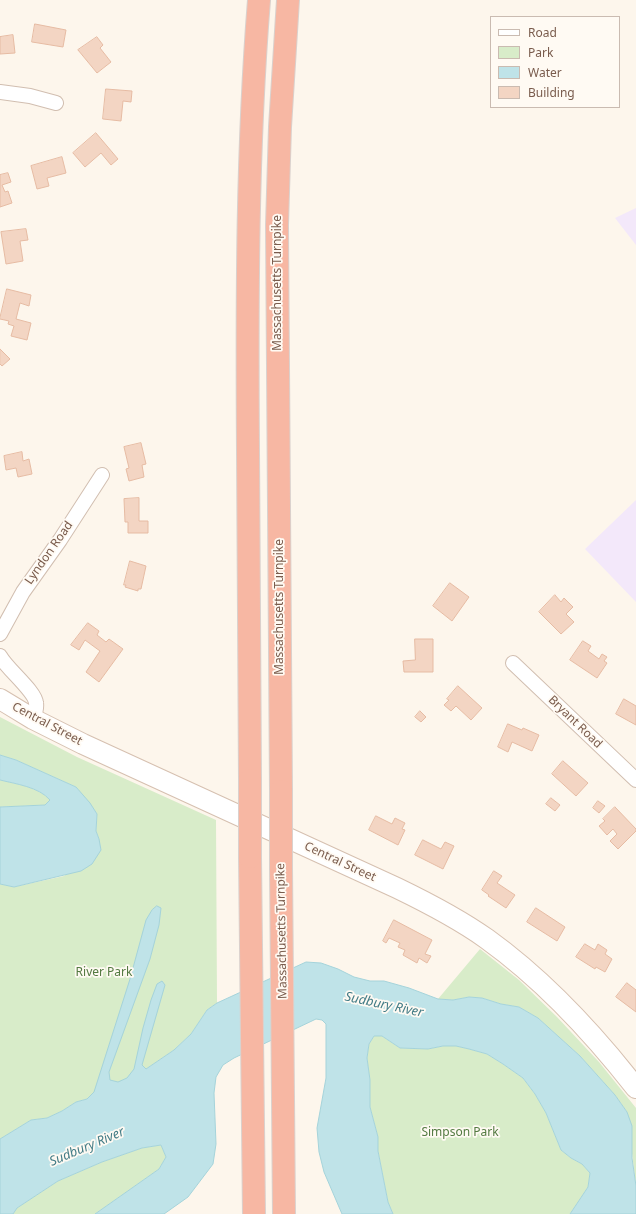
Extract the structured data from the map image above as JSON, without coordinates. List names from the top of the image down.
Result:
{
  "streets": {
    "highway": ["Massachusetts Turnpike"],
    "main road": ["Central Street"],
    "street": ["Lyndon Road", "Bryant Road"]
  },
  "water": ["Sudbury River"],
  "parks": ["River Park", "Simpson Park"],
  "legend": [
    "Road",
    "Park",
    "Water",
    "Building"
  ]
}
